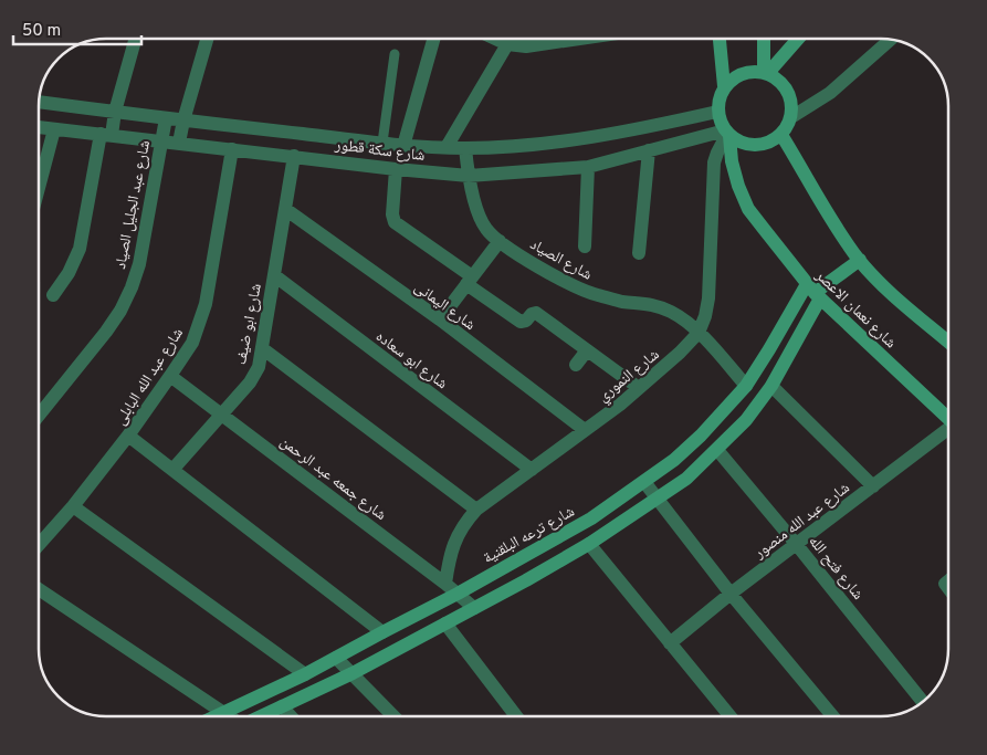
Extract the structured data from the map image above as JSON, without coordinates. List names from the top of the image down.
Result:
{
  "streets": {
    "street": [
      "شارع سكة قطور",
      "شارع عبد الجليل الصياد",
      "شارع الصياد",
      "شارع اليمانى",
      "شارع نعمان الاعصر",
      "شارع ابو ضيف",
      "شارع ابو سعاده",
      "شارع النموري",
      "شارع عبد الله البابلى",
      "شارع جمعه عبد الرحمن",
      "شارع عبد الله منصور",
      "شارع ترعه البلقنية",
      "شارع فتح الله"
    ]
  },
  "crossings": [
    ["شارع سكة قطور", "شارع عبد الجليل الصياد"],
    ["شارع سكة قطور", "شارع الصياد"],
    ["شارع سكة قطور", "شارع نعمان الاعصر"],
    ["شارع سكة قطور", "شارع ابو ضيف"],
    ["شارع سكة قطور", "شارع النموري"],
    ["شارع سكة قطور", "شارع عبد الله البابلى"],
    ["شارع الصياد", "شارع النموري"],
    ["شارع الصياد", "شارع ترعه البلقنية"],
    ["شارع اليمانى", "شارع ابو ضيف"],
    ["شارع اليمانى", "شارع النموري"],
    ["شارع نعمان الاعصر", "شارع النموري"],
    ["شارع نعمان الاعصر", "شارع ترعه البلقنية"],
    ["شارع ابو ضيف", "شارع ابو سعاده"],
    ["شارع ابو ضيف", "شارع جمعه عبد الرحمن"],
    ["شارع ابو سعاده", "شارع النموري"],
    ["شارع النموري", "شارع جمعه عبد الرحمن"],
    ["شارع عبد الله البابلى", "شارع جمعه عبد الرحمن"],
    ["شارع جمعه عبد الرحمن", "شارع ترعه البلقنية"],
    ["شارع عبد الله منصور", "شارع فتح الله"]
  ],
  "scale_bar": "50 m"
}
